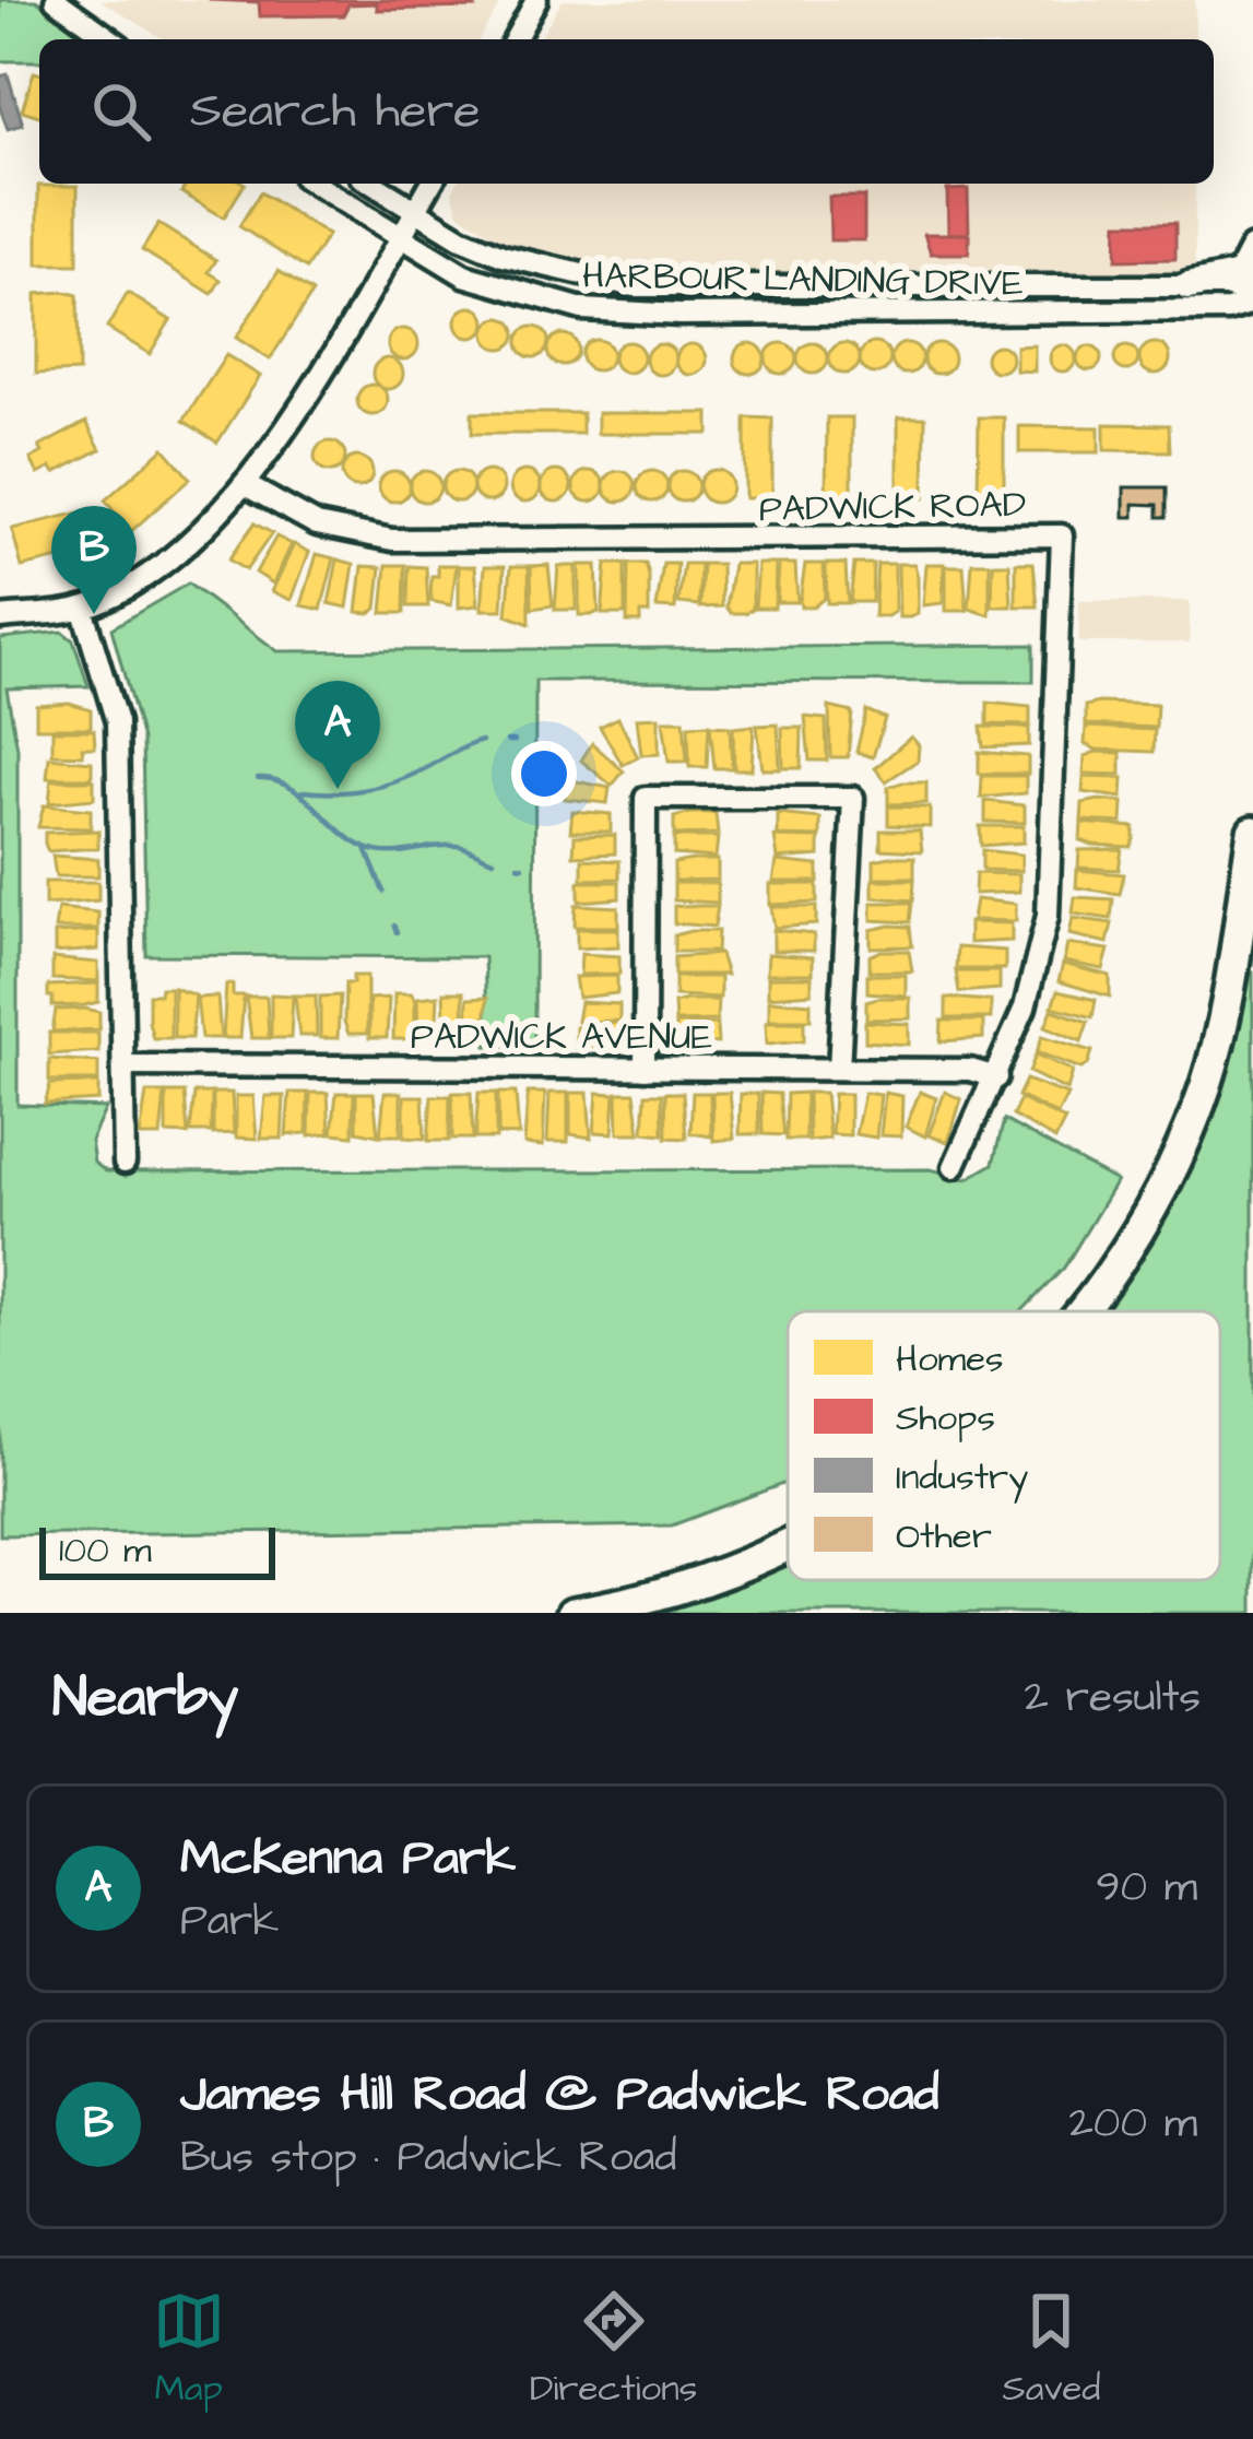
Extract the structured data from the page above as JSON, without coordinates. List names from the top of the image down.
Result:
{
  "streets": {
    "street": ["HARBOUR LANDING DRIVE", "PADWICK ROAD", "PADWICK AVENUE"]
  },
  "crossings": [
    ["PADWICK ROAD", "PADWICK AVENUE"]
  ],
  "legend": [
    "Homes",
    "Shops",
    "Industry",
    "Other"
  ],
  "scale_bar": "100 m",
  "page": {
    "search": "Search here",
    "pins": ["B", "A"],
    "scale": "100 m",
    "heading": ["Nearby", "2 results"],
    "list": [
      {
        "mark": "A",
        "name": "McKenna Park",
        "note": "Park",
        "value": "90 m"
      },
      {
        "mark": "B",
        "name": "James Hill Road @ Padwick Road",
        "note": "Bus stop · Padwick Road",
        "value": "200 m"
      }
    ],
    "nav": ["Map", "Directions", "Saved"]
  }
}
